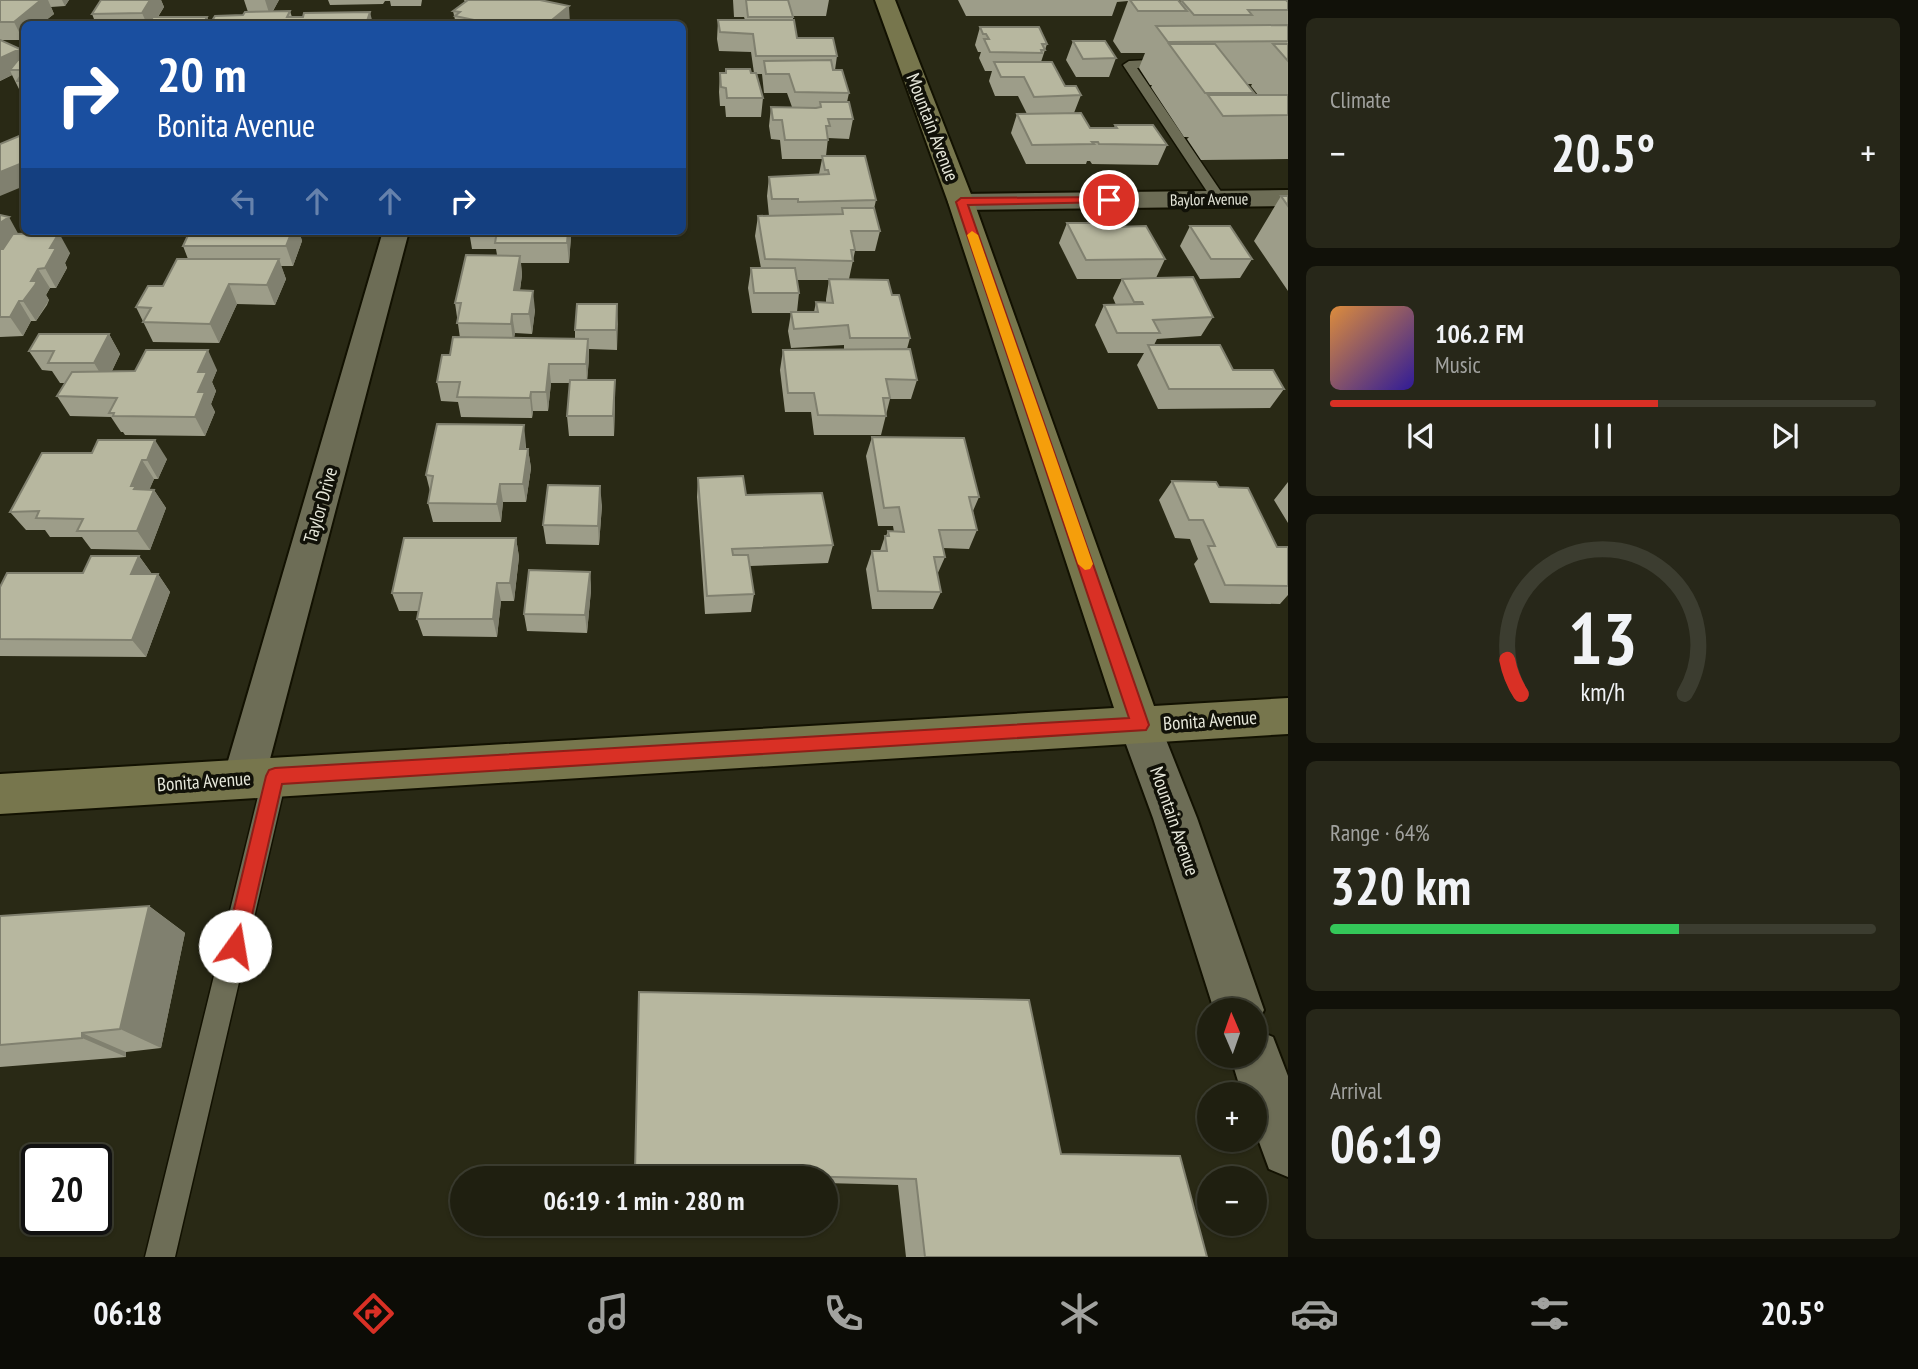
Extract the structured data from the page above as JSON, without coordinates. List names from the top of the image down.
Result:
{
  "streets": {
    "main road": ["Mountain Avenue", "Bonita Avenue"],
    "street": ["Baylor Avenue", "Taylor Drive"]
  },
  "crossings": [
    ["Mountain Avenue", "Baylor Avenue"],
    ["Mountain Avenue", "Bonita Avenue"],
    ["Taylor Drive", "Bonita Avenue"]
  ],
  "north": "top",
  "page": {
    "tile": [
      "Climate",
      ["Range · 64%", "320 km"],
      ["Arrival", "06:19"]
    ],
    "turn": ["20 m", "Bonita Avenue"],
    "heat": ["−", "20.5°", "+"],
    "song": ["106.2 FM", "Music"],
    "map_buttons": ["+", "−"],
    "limit": "20",
    "trip": "06:19 · 1 min · 280 m",
    "tabs": ["06:18", "20.5°"],
    "gauge": ["13", "km/h"]
  }
}
